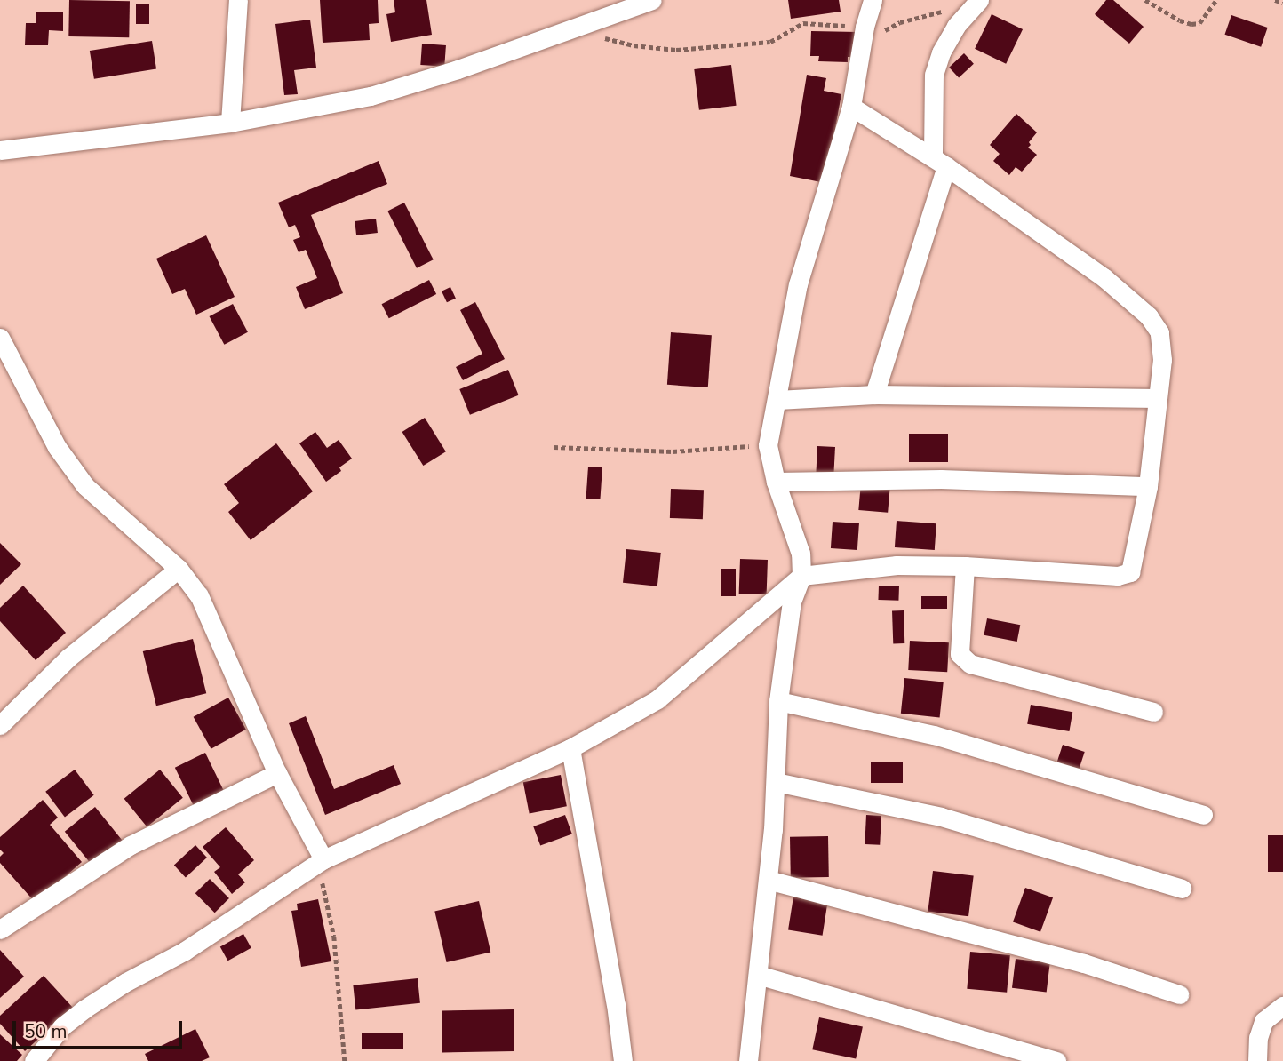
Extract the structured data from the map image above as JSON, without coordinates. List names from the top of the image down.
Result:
{
  "scale_bar": "50 m"
}
